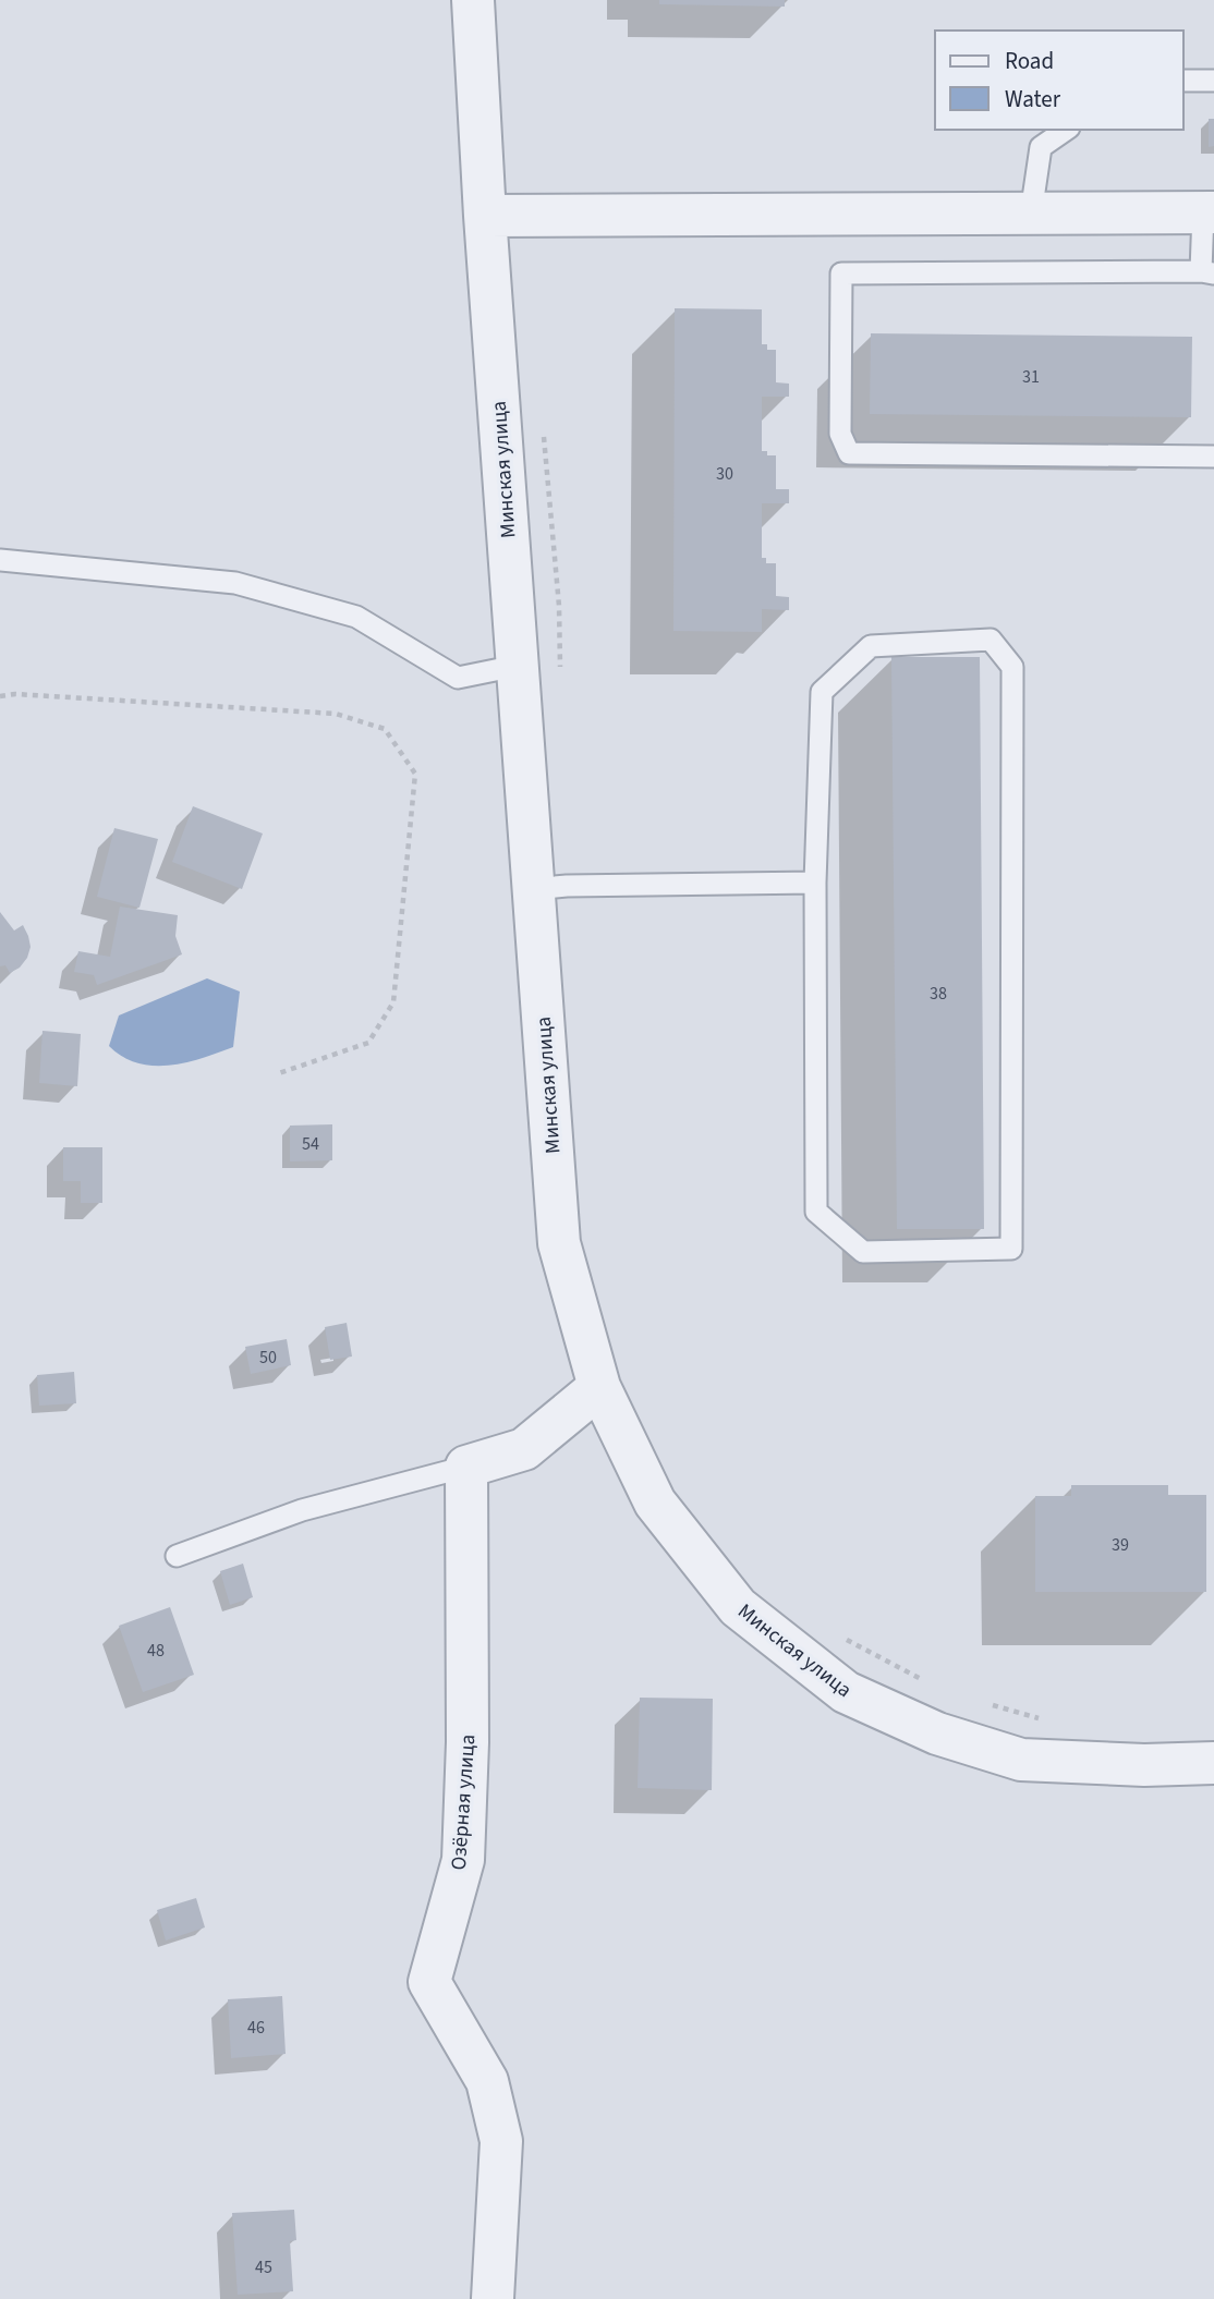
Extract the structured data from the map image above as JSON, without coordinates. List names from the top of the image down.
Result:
{
  "streets": {
    "street": ["Минская улица", "Озёрная улица"]
  },
  "house_numbers": [
    "31",
    "30",
    "38",
    "54",
    "50",
    "39",
    "48",
    "46",
    "45"
  ],
  "legend": ["Road", "Water"]
}
